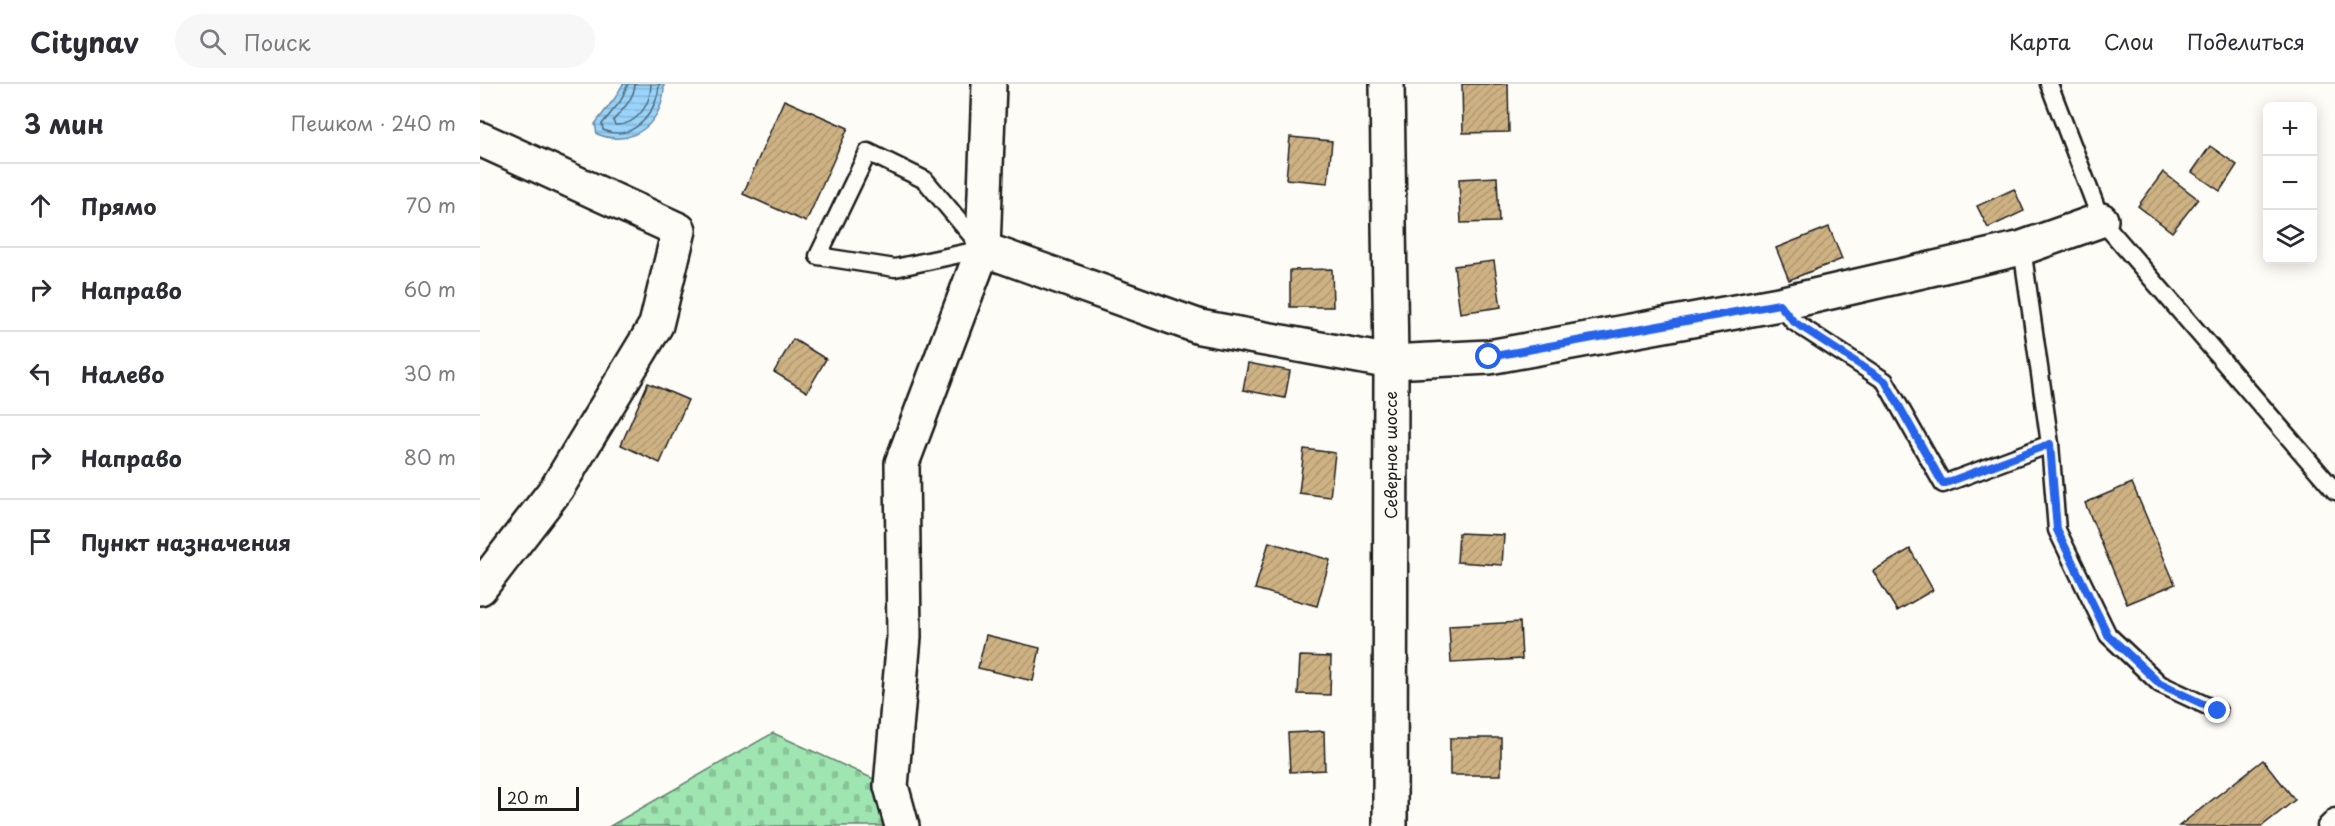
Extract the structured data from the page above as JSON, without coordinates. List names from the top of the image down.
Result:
{
  "streets": {
    "street": ["Северное шоссе"]
  },
  "scale_bar": "20 m",
  "page": {
    "header": "Citynav",
    "search": "Поиск",
    "nav": ["Карта", "Слои", "Поделиться"],
    "heading": ["3 мин", "Пешком · 240 m"],
    "map_buttons": ["+", "−"],
    "list": [
      ["Прямо", "70 m"],
      ["Направо", "60 m"],
      ["Налево", "30 m"],
      ["Направо", "80 m"],
      "Пункт назначения"
    ],
    "scale": "20 m"
  }
}
